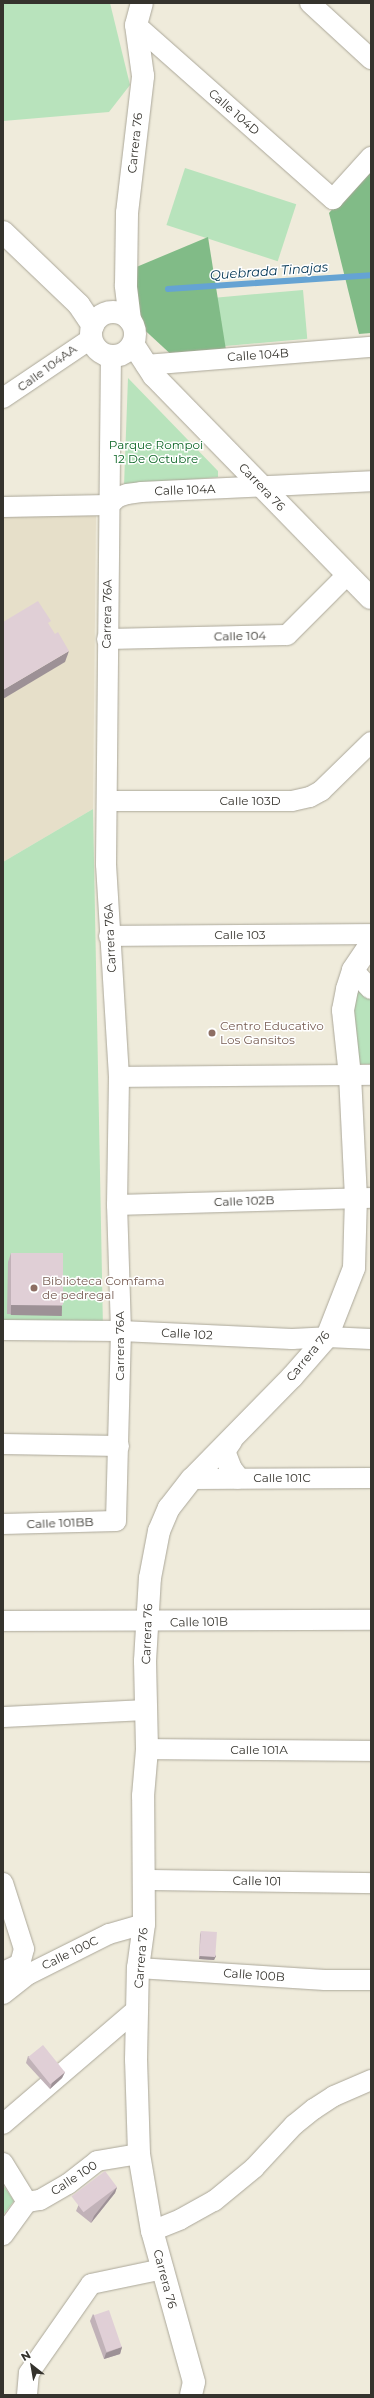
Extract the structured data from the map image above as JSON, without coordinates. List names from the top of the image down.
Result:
{
  "streets": {
    "street": [
      "Calle 104D",
      "Carrera 76",
      "Calle 104B",
      "Calle 104AA",
      "Calle 104A",
      "Carrera 76A",
      "Calle 104",
      "Calle 103D",
      "Calle 103",
      "Calle 102B",
      "Calle 102",
      "Calle 101C",
      "Calle 101BB",
      "Calle 101B",
      "Calle 101A",
      "Calle 101",
      "Calle 100C",
      "Calle 100B",
      "Calle 100"
    ]
  },
  "crossings": [
    ["Calle 104D", "Carrera 76"],
    ["Carrera 76", "Calle 104B"],
    ["Carrera 76", "Calle 104AA"],
    ["Carrera 76", "Calle 104A"],
    ["Carrera 76", "Carrera 76A"],
    ["Carrera 76", "Calle 104"],
    ["Carrera 76", "Calle 102B"],
    ["Carrera 76", "Calle 102"],
    ["Carrera 76", "Calle 101C"],
    ["Carrera 76", "Calle 101B"],
    ["Carrera 76", "Calle 101A"],
    ["Carrera 76", "Calle 101"],
    ["Carrera 76", "Calle 100C"],
    ["Carrera 76", "Calle 100B"],
    ["Carrera 76", "Calle 100"],
    ["Calle 104AA", "Carrera 76A"],
    ["Calle 104A", "Carrera 76A"],
    ["Carrera 76A", "Calle 104"],
    ["Carrera 76A", "Calle 103D"],
    ["Carrera 76A", "Calle 103"],
    ["Carrera 76A", "Calle 102B"],
    ["Carrera 76A", "Calle 102"],
    ["Carrera 76A", "Calle 101BB"]
  ],
  "water": ["Quebrada Tinajas"],
  "parks": ["Parque Rompoi 12 De Octubre"],
  "places": ["Centro Educativo Los Gansitos", "Biblioteca Comfama de pedregal"],
  "north": "top left"
}
